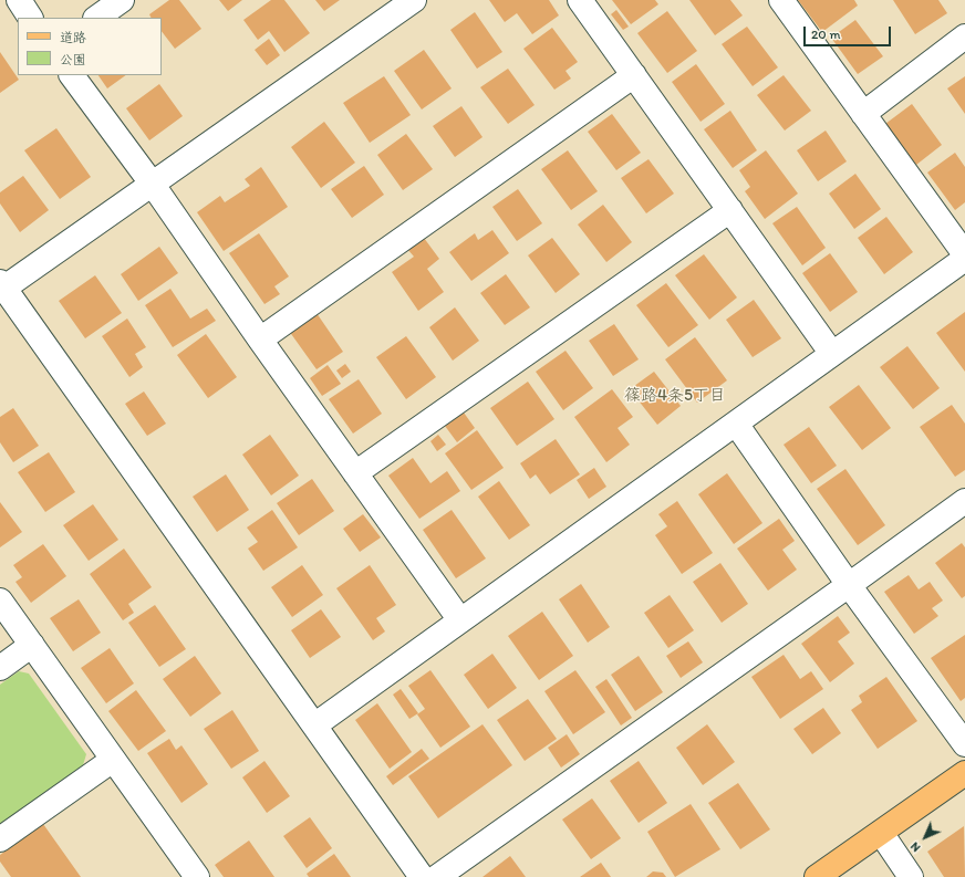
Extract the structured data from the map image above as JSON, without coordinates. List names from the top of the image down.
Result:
{
  "districts": ["篠路4条5丁目"],
  "legend": ["道路", "公園"],
  "scale_bar": "20 m",
  "north": "bottom left"
}
